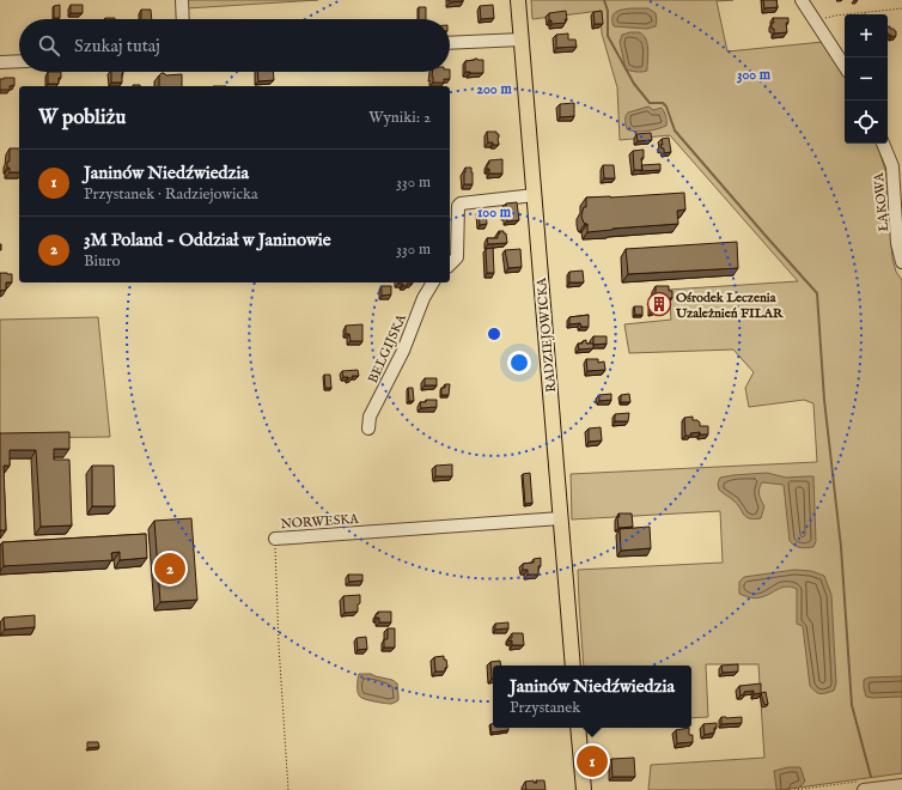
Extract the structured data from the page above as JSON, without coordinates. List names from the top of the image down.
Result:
{
  "streets": {
    "main road": ["RADZIEJOWICKA"],
    "street": ["ŁĄKOWA", "BELGIJSKA", "NORWESKA"]
  },
  "crossings": [
    ["RADZIEJOWICKA", "NORWESKA"]
  ],
  "places": {
    "building": ["Ośrodek Leczenia Uzależnień FILAR"]
  },
  "page": {
    "map_buttons": ["+", "−"],
    "search": "Szukaj tutaj",
    "heading": ["W pobliżu", "Wyniki: 2"],
    "list": [
      {
        "mark": "1",
        "name": "Janinów Niedźwiedzia",
        "note": "Przystanek · Radziejowicka",
        "value": "330 m"
      },
      {
        "mark": "2",
        "name": "3M Poland - Oddział w Janinowie",
        "note": "Biuro",
        "value": "330 m"
      }
    ],
    "pins": ["2", "1"],
    "popup": ["Janinów Niedźwiedzia", "Przystanek"]
  },
  "rings": ["300 m", "200 m", "100 m"]
}
